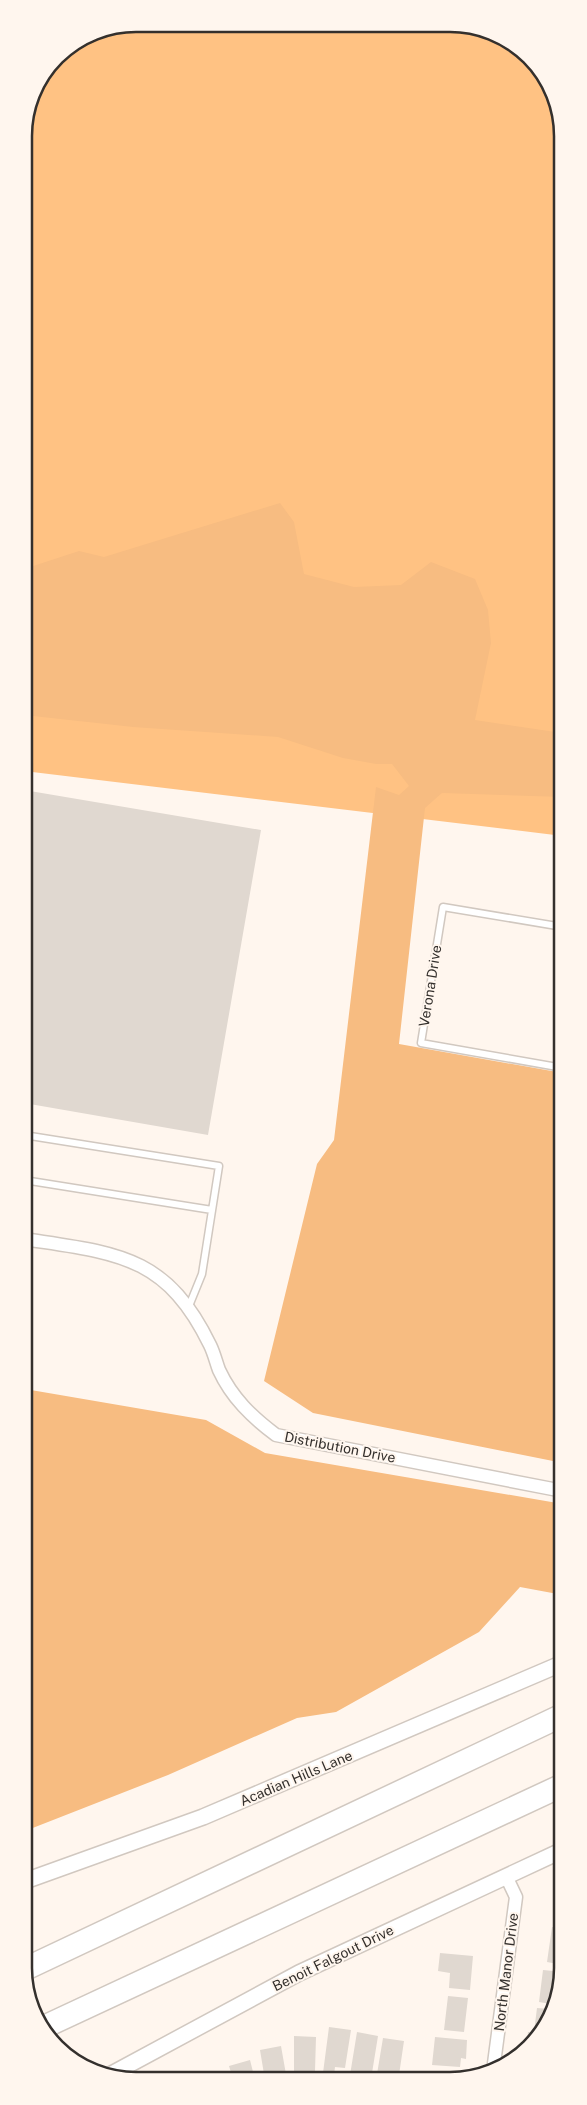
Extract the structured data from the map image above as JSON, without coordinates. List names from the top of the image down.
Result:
{
  "streets": {
    "street": [
      "Distribution Drive",
      "Acadian Hills Lane",
      "Benoit Falgout Drive",
      "North Manor Drive"
    ],
    "lane": ["Verona Drive"]
  },
  "crossings": [
    ["Benoit Falgout Drive", "North Manor Drive"]
  ]
}
